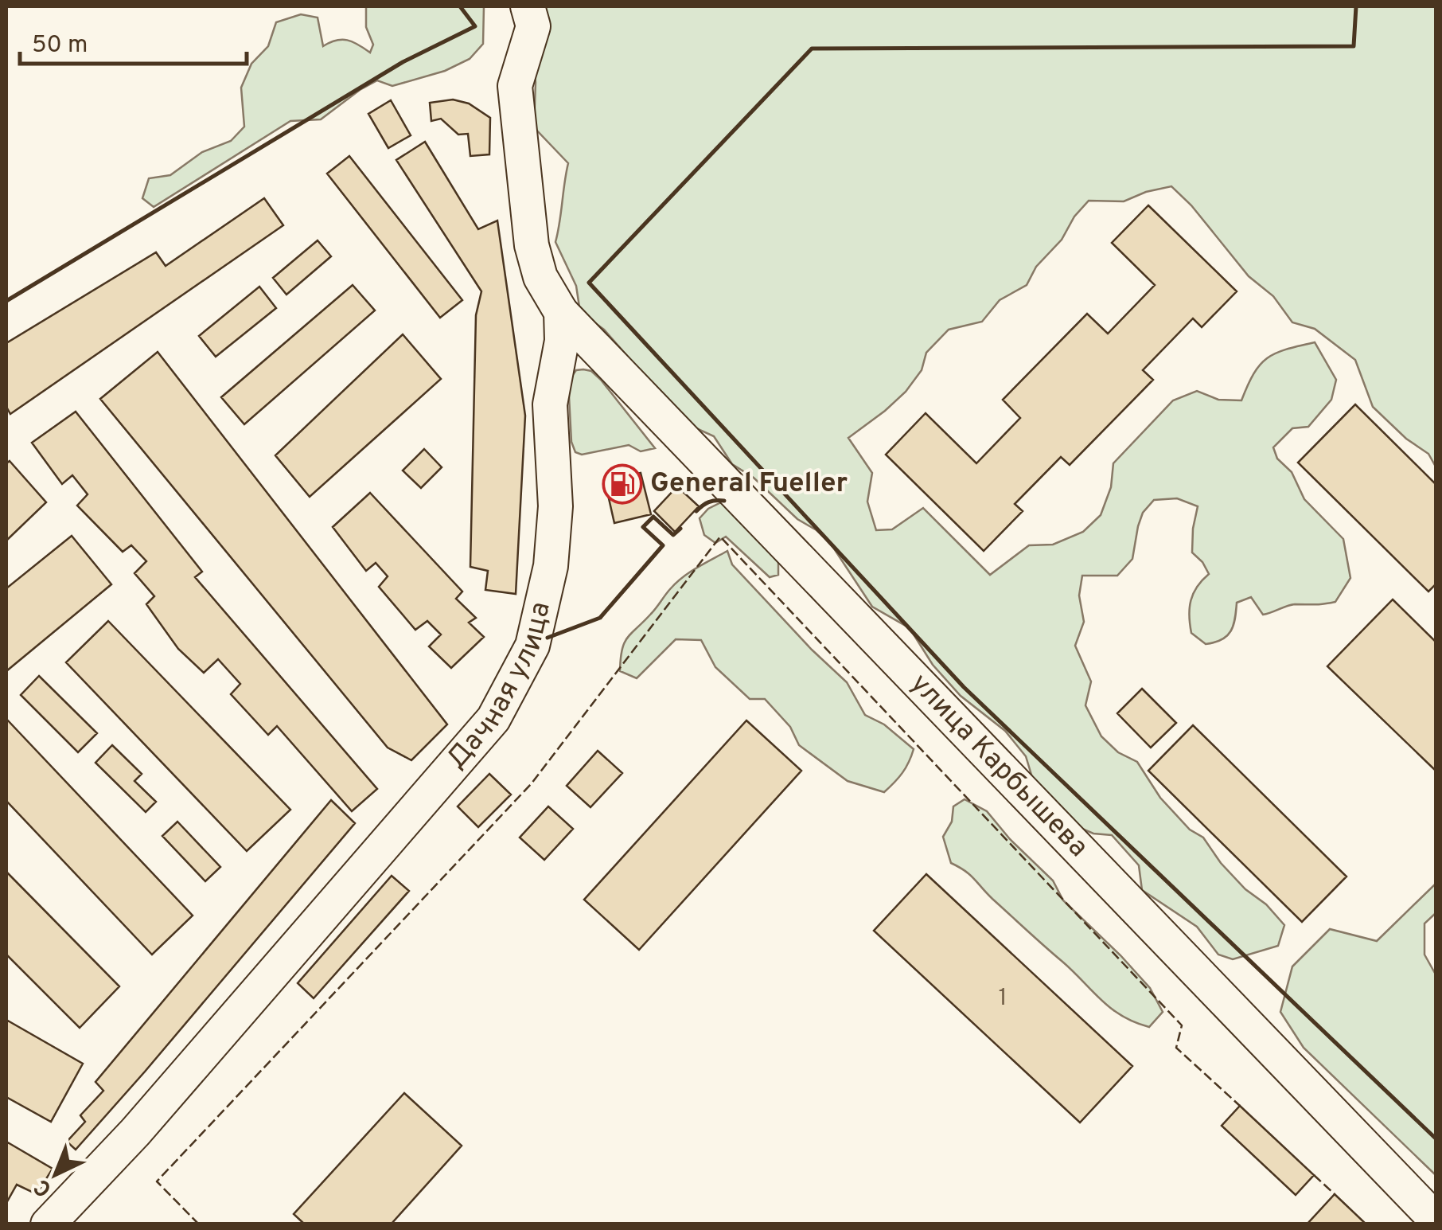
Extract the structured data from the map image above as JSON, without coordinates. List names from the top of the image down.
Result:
{
  "streets": {
    "street": ["Дачная улица", "улица Карбышева"]
  },
  "crossings": [
    ["Дачная улица", "улица Карбышева"]
  ],
  "places": {
    "fuel station": ["General Fueller"]
  },
  "house_numbers": ["1"],
  "scale_bar": "50 m",
  "north": "bottom left"
}
